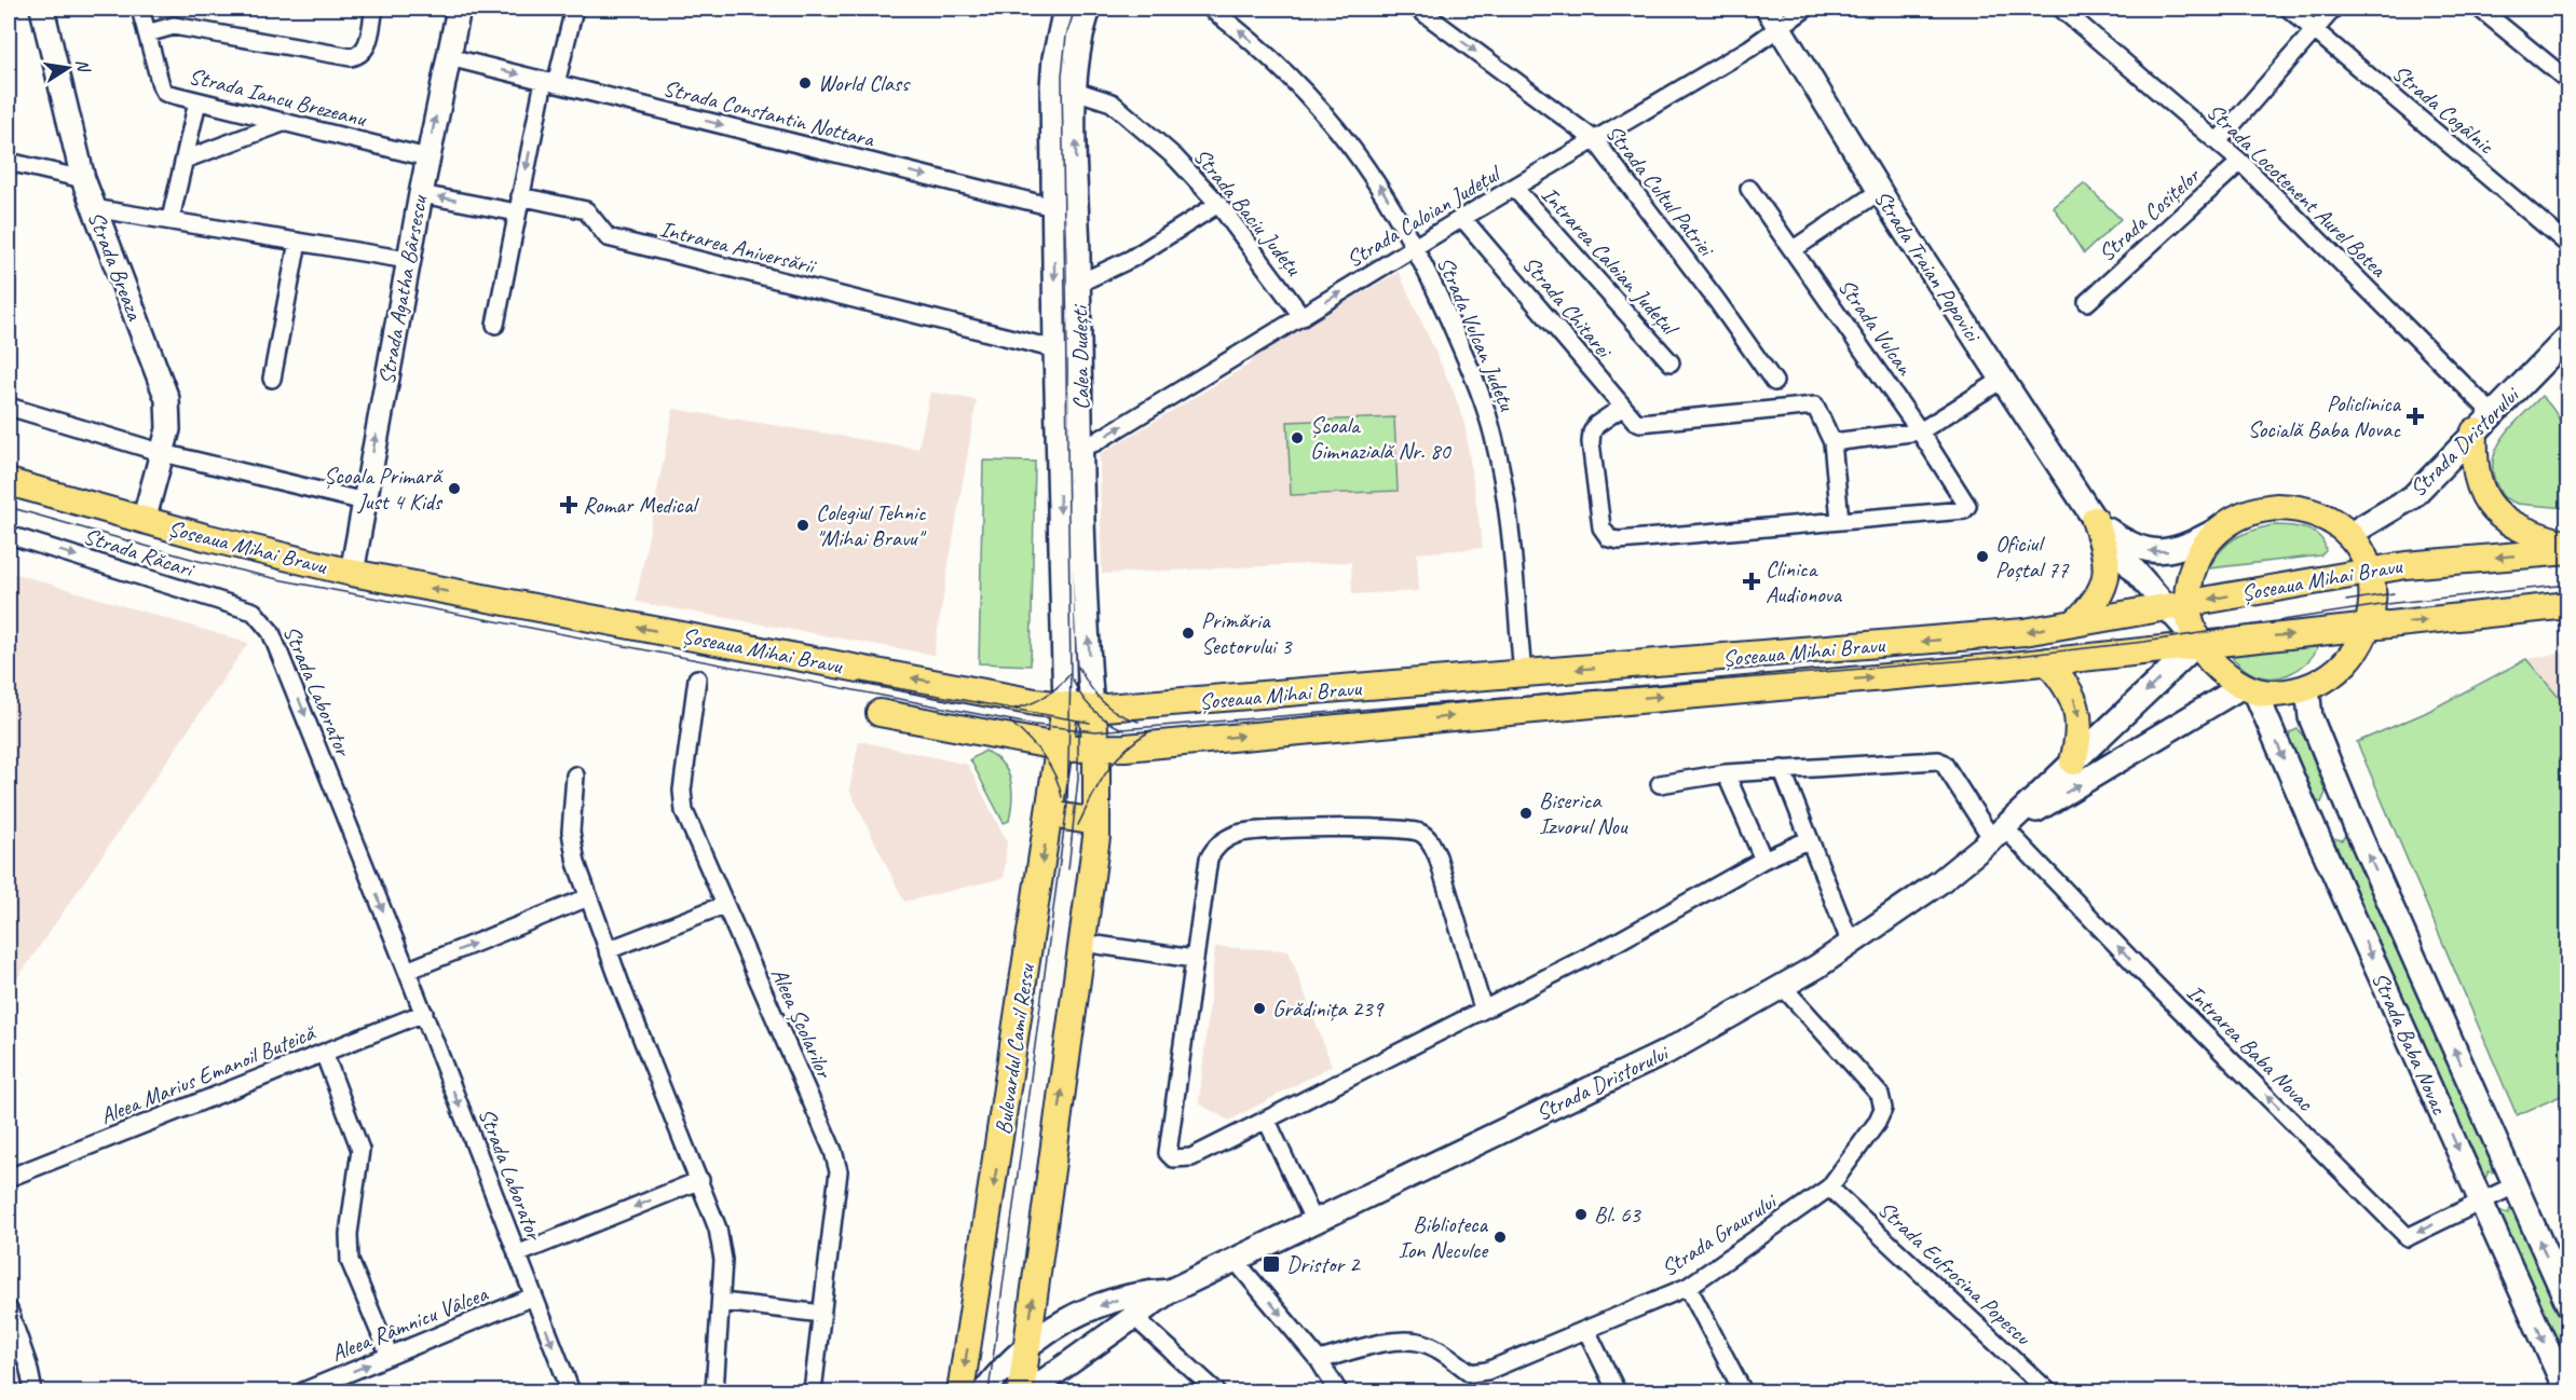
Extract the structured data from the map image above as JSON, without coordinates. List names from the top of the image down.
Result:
{
  "streets": {
    "main road": ["Șoseaua Mihai Bravu", "Bulevardul Camil Ressu"],
    "street": [
      "Strada Iancu Brezeanu",
      "Strada Cogâlnic",
      "Strada Constantin Nottara",
      "Strada Cultul Patriei",
      "Strada Locotenent Aurel Botea",
      "Strada Baciu Județu",
      "Strada Cosițelor",
      "Strada Caloian Județul",
      "Intrarea Aniversării",
      "Intrarea Caloian Județul",
      "Strada Breaza",
      "Strada Traian Popovici",
      "Strada Agatha Bârsescu",
      "Strada Chitarei",
      "Strada Vulcan",
      "Strada Vulcan Județu",
      "Calea Dudești",
      "Strada Dristorului",
      "Strada Răcari",
      "Strada Laborator",
      "Aleea Școlarilor",
      "Strada Baba Novac",
      "Intrarea Baba Novac",
      "Aleea Marius Emanoil Buteică",
      "Strada Graurului",
      "Strada Eufrosina Popescu",
      "Aleea Râmnicu Vâlcea"
    ]
  },
  "crossings": [
    ["Strada Iancu Brezeanu", "Strada Agatha Bârsescu"],
    ["Strada Constantin Nottara", "Strada Agatha Bârsescu"],
    ["Strada Constantin Nottara", "Calea Dudești"],
    ["Strada Cultul Patriei", "Strada Caloian Județul"],
    ["Strada Locotenent Aurel Botea", "Strada Cosițelor"],
    ["Strada Locotenent Aurel Botea", "Strada Dristorului"],
    ["Strada Baciu Județu", "Strada Caloian Județul"],
    ["Strada Baciu Județu", "Calea Dudești"],
    ["Strada Caloian Județul", "Intrarea Caloian Județul"],
    ["Strada Caloian Județul", "Strada Traian Popovici"],
    ["Strada Caloian Județul", "Strada Chitarei"],
    ["Strada Caloian Județul", "Strada Vulcan Județu"],
    ["Strada Caloian Județul", "Calea Dudești"],
    ["Intrarea Aniversării", "Strada Agatha Bârsescu"],
    ["Intrarea Aniversării", "Calea Dudești"],
    ["Strada Breaza", "Șoseaua Mihai Bravu"],
    ["Strada Traian Popovici", "Șoseaua Mihai Bravu"],
    ["Strada Agatha Bârsescu", "Șoseaua Mihai Bravu"],
    ["Strada Vulcan Județu", "Șoseaua Mihai Bravu"],
    ["Calea Dudești", "Șoseaua Mihai Bravu"],
    ["Calea Dudești", "Bulevardul Camil Ressu"],
    ["Strada Dristorului", "Șoseaua Mihai Bravu"],
    ["Strada Dristorului", "Strada Baba Novac"],
    ["Strada Dristorului", "Intrarea Baba Novac"],
    ["Strada Dristorului", "Strada Graurului"],
    ["Șoseaua Mihai Bravu", "Bulevardul Camil Ressu"],
    ["Strada Răcari", "Strada Laborator"],
    ["Strada Laborator", "Aleea Marius Emanoil Buteică"],
    ["Strada Laborator", "Aleea Râmnicu Vâlcea"],
    ["Strada Baba Novac", "Intrarea Baba Novac"],
    ["Strada Graurului", "Strada Eufrosina Popescu"]
  ],
  "one_way": [
    "Strada Constantin Nottara",
    "Strada Cultul Patriei",
    "Strada Vulcan Județu",
    "Strada Laborator",
    "Intrarea Baba Novac",
    "Aleea Râmnicu Vâlcea"
  ],
  "places": {
    "other": [
      "World Class",
      "Școala Gimnazială Nr. 80",
      "Școala Primară Just 4 Kids",
      "Colegiul Tehnic \"Mihai Bravu\"",
      "Oficiul Poștal 77",
      "Primăria Sectorului 3",
      "Biserica Izvorul Nou",
      "Grădinița 239",
      "Bl. 63",
      "Biblioteca Ion Neculce"
    ],
    "health": ["Policlinica Socială Baba Novac", "Romar Medical", "Clinica Audionova"],
    "transit": ["Dristor 2"]
  },
  "north": "right"
}
